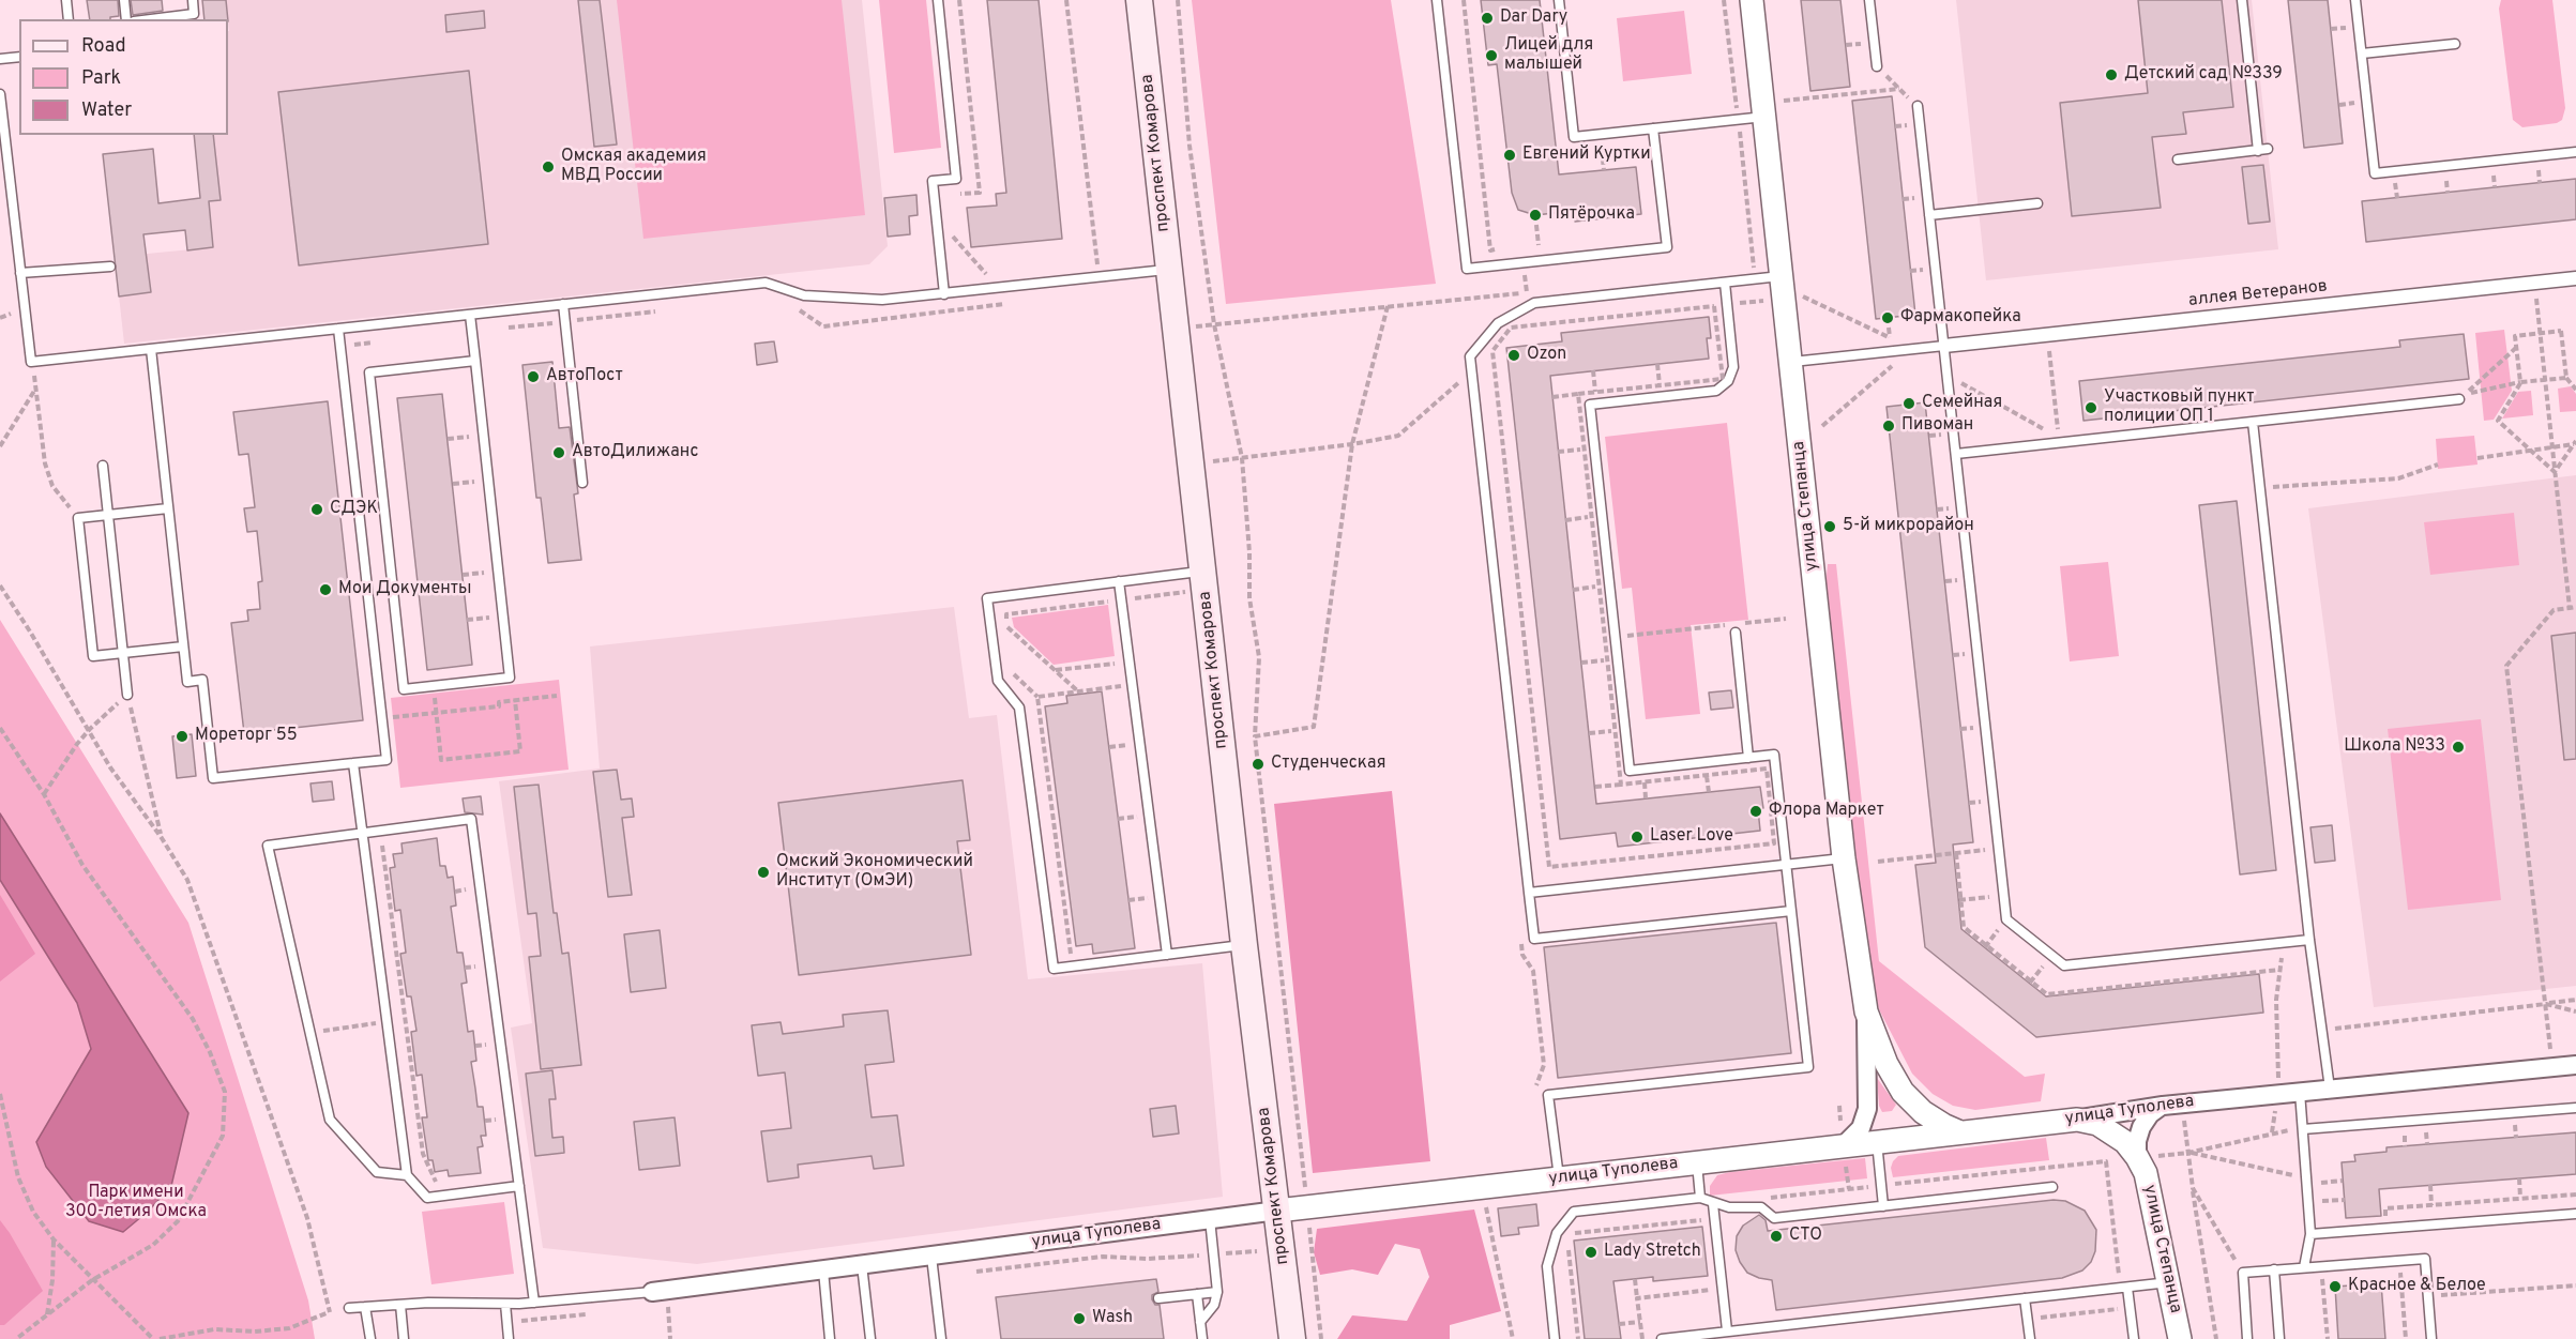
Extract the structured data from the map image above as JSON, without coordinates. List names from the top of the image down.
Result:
{
  "streets": {
    "main road": ["проспект Комарова"],
    "street": ["аллея Ветеранов", "улица Степанца", "улица Туполева"]
  },
  "crossings": [
    ["проспект Комарова", "улица Туполева"],
    ["улица Степанца", "улица Туполева"]
  ],
  "parks": ["Парк имени 300-летия Омска"],
  "places": [
    "Dar Dary",
    "Лицей для малышей",
    "Детский сад №339",
    "Евгений Куртки",
    "Омская академия МВД России",
    "Пятёрочка",
    "Фармакопейка",
    "Ozon",
    "АвтоПост",
    "Семейная",
    "Участковый пункт полиции ОП 1",
    "Пивоман",
    "АвтоДилижанс",
    "СДЭК",
    "5-й микрорайон",
    "Мои Документы",
    "Мореторг 55",
    "Школа №33",
    "Студенческая",
    "Флора Маркет",
    "Laser Love",
    "Омский Экономический Институт (ОмЭИ)",
    "СТО",
    "Lady Stretch",
    "Красное & Белое",
    "Wash"
  ],
  "legend": ["Road", "Park", "Water"]
}
